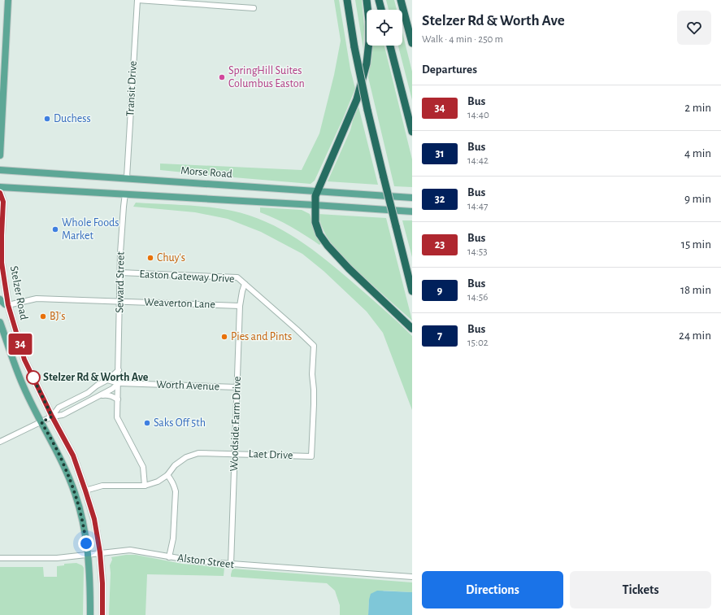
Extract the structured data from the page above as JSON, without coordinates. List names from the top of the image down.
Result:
{
  "streets": {
    "main road": ["Morse Road", "Stelzer Road"],
    "street": [
      "Transit Drive",
      "Easton Gateway Drive",
      "Seward Street",
      "Weaverton Lane",
      "Worth Avenue",
      "Woodside Farm Drive",
      "Laet Drive",
      "Alston Street"
    ]
  },
  "crossings": [
    ["Transit Drive", "Morse Road"],
    ["Easton Gateway Drive", "Seward Street"],
    ["Easton Gateway Drive", "Woodside Farm Drive"],
    ["Easton Gateway Drive", "Laet Drive"],
    ["Seward Street", "Weaverton Lane"],
    ["Seward Street", "Worth Avenue"],
    ["Seward Street", "Laet Drive"],
    ["Stelzer Road", "Laet Drive"],
    ["Stelzer Road", "Alston Street"],
    ["Weaverton Lane", "Woodside Farm Drive"],
    ["Worth Avenue", "Woodside Farm Drive"],
    ["Woodside Farm Drive", "Laet Drive"],
    ["Woodside Farm Drive", "Alston Street"]
  ],
  "places": [
    "SpringHill Suites Columbus Easton",
    "Duchess",
    "Whole Foods Market",
    "Chuy's",
    "BJ's",
    "Pies and Pints",
    "Stelzer Rd & Worth Ave",
    "Saks Off 5th"
  ],
  "lines": ["bus line 34"],
  "page": {
    "on_map": "34",
    "heading": [
      ["Stelzer Rd & Worth Ave", "Walk · 4 min · 250 m"],
      "Departures"
    ],
    "list": [
      {
        "mark": "34",
        "name": "Bus",
        "note": "14:40",
        "value": "2 min"
      },
      {
        "mark": "31",
        "name": "Bus",
        "note": "14:42",
        "value": "4 min"
      },
      {
        "mark": "32",
        "name": "Bus",
        "note": "14:47",
        "value": "9 min"
      },
      {
        "mark": "23",
        "name": "Bus",
        "note": "14:53",
        "value": "15 min"
      },
      {
        "mark": "9",
        "name": "Bus",
        "note": "14:56",
        "value": "18 min"
      },
      {
        "mark": "7",
        "name": "Bus",
        "note": "15:02",
        "value": "24 min"
      }
    ],
    "buttons": ["Directions", "Tickets"]
  }
}
